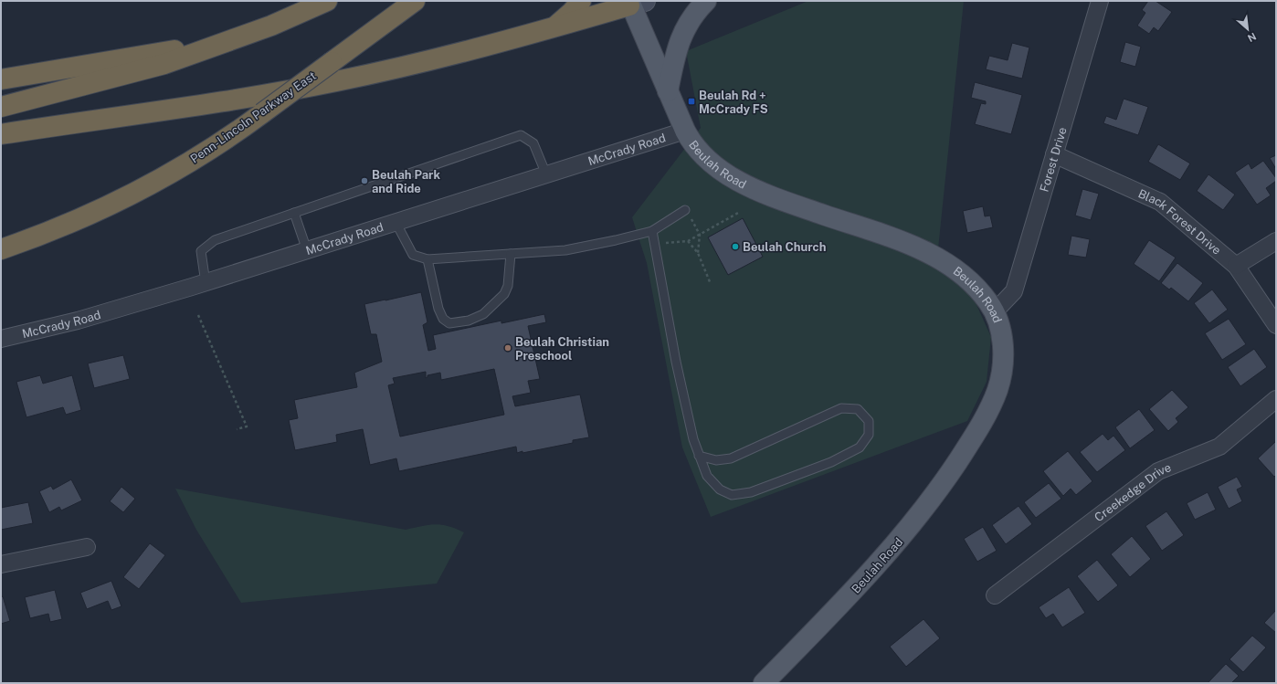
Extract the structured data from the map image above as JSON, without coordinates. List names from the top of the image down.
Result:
{
  "streets": {
    "highway": ["Penn-Lincoln Parkway East"],
    "main road": ["Beulah Road"],
    "street": [
      "McCrady Road",
      "Forest Drive",
      "Black Forest Drive",
      "Creekedge Drive"
    ]
  },
  "crossings": [
    ["McCrady Road", "Beulah Road"],
    ["Forest Drive", "Beulah Road"],
    ["Forest Drive", "Black Forest Drive"]
  ],
  "places": {
    "transit": ["Beulah Rd + McCrady FS"],
    "other": ["Beulah Park and Ride", "Beulah Church", "Beulah Christian Preschool"]
  },
  "north": "bottom right"
}
